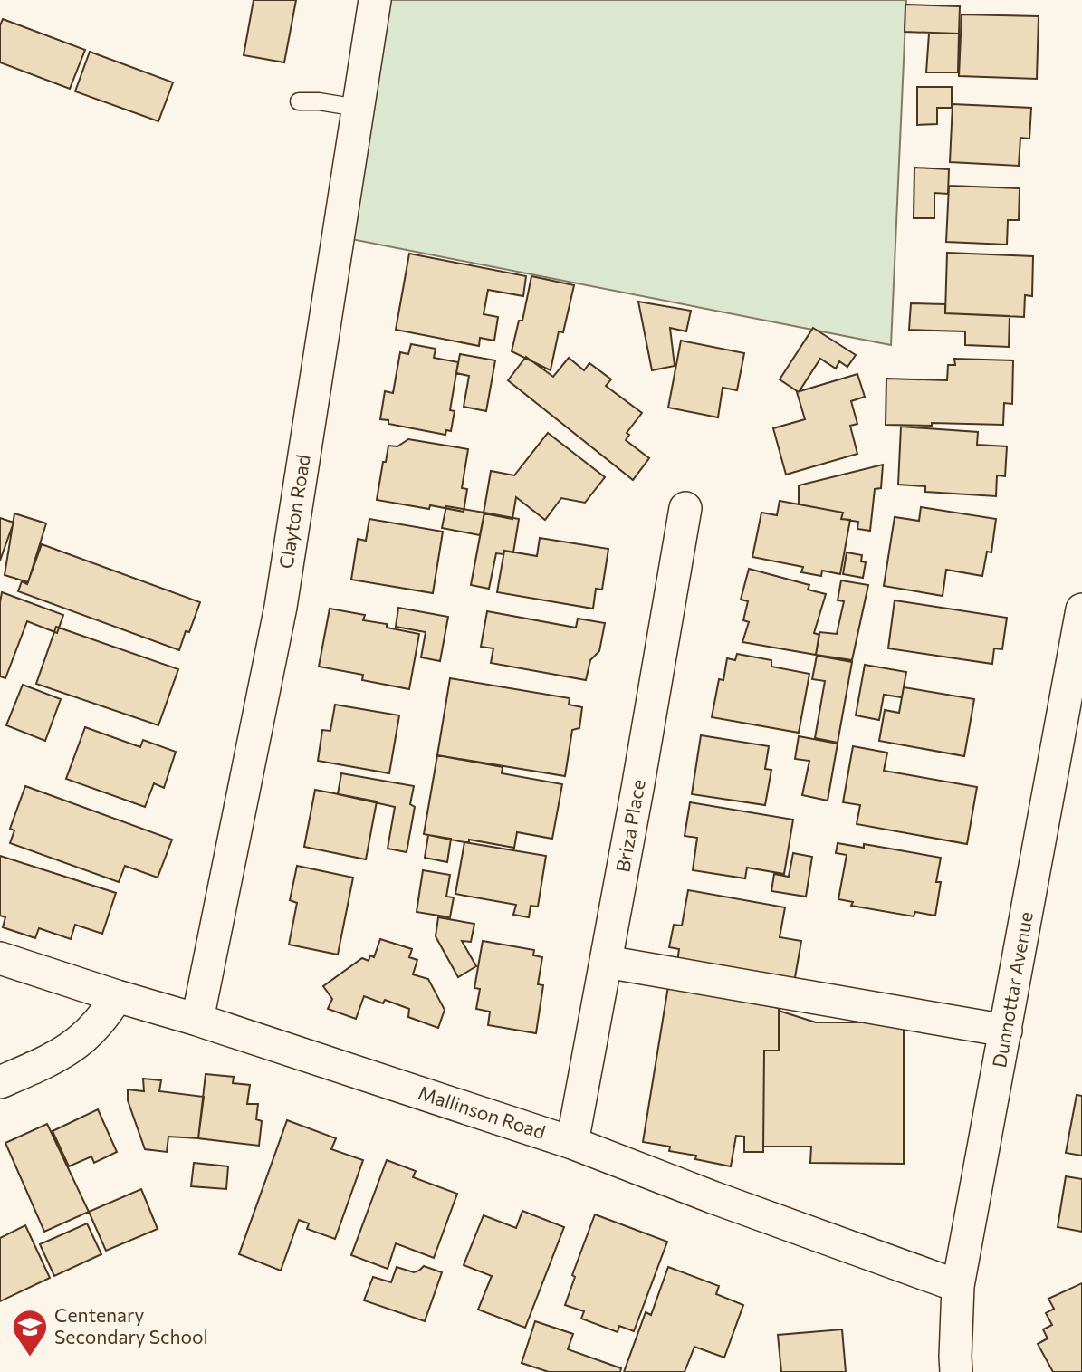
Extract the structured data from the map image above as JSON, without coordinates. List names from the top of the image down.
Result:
{
  "streets": {
    "street": [
      "Clayton Road",
      "Briza Place",
      "Dunnottar Avenue",
      "Mallinson Road"
    ]
  },
  "crossings": [
    ["Clayton Road", "Mallinson Road"],
    ["Briza Place", "Mallinson Road"],
    ["Dunnottar Avenue", "Mallinson Road"]
  ],
  "places": {
    "school or university": ["Centenary Secondary School"]
  }
}
